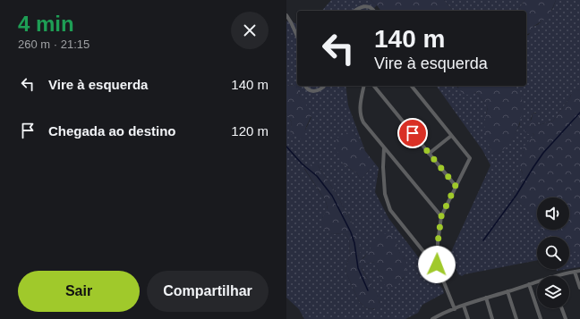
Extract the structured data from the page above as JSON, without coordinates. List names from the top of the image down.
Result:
{
  "page": {
    "heading": ["4 min", "260 m · 21:15"],
    "turn": ["140 m", "Vire à esquerda"],
    "list": [
      {
        "name": "Vire à esquerda",
        "value": "140 m"
      },
      {
        "name": "Chegada ao destino",
        "value": "120 m"
      }
    ],
    "buttons": ["Sair", "Compartilhar"]
  }
}
